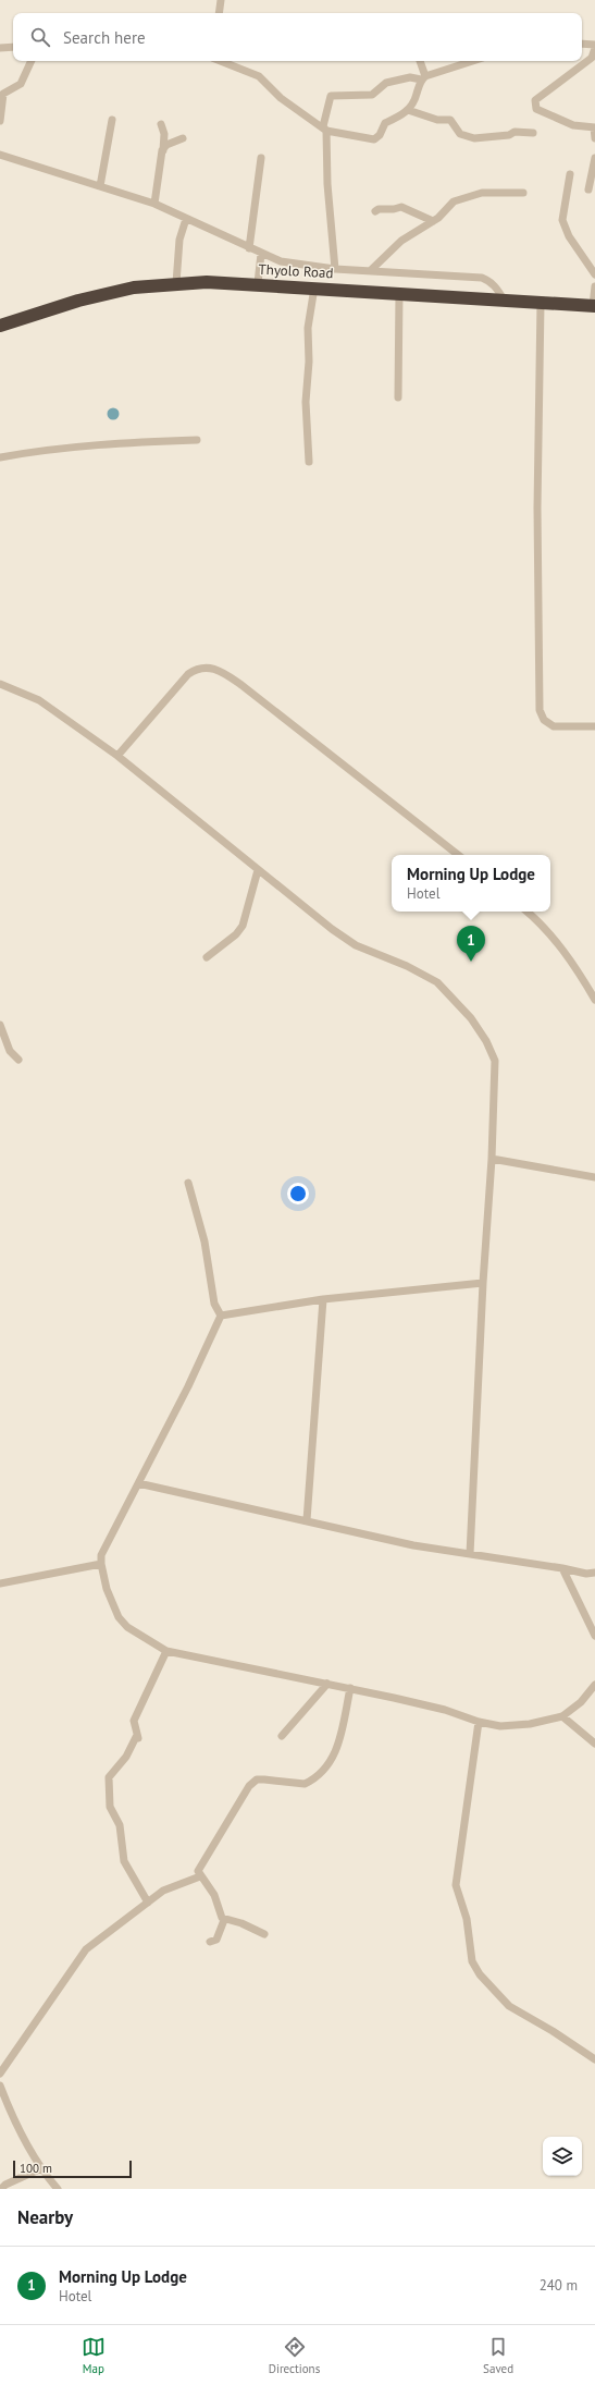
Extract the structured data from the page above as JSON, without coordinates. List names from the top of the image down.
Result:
{
  "streets": {
    "highway": ["Thyolo Road"]
  },
  "scale_bar": "100 m",
  "page": {
    "search": "Search here",
    "popup": ["Morning Up Lodge", "Hotel"],
    "pins": "1",
    "scale": "100 m",
    "heading": "Nearby",
    "list": [
      {
        "mark": "1",
        "name": "Morning Up Lodge",
        "note": "Hotel",
        "value": "240 m"
      }
    ],
    "nav": ["Map", "Directions", "Saved"]
  }
}
